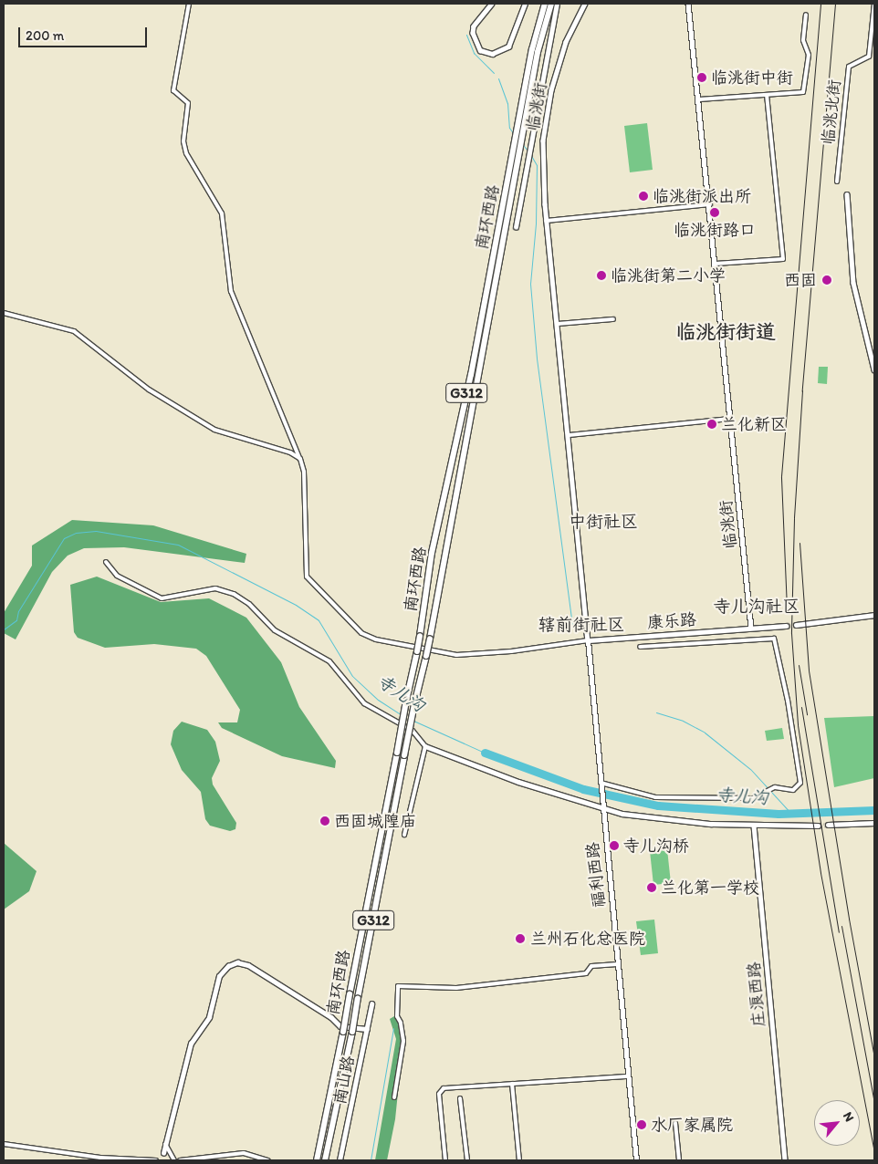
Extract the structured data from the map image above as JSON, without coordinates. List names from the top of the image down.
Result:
{
  "streets": {
    "highway": ["南环西路", "G312"],
    "main road": ["康乐路", "福利西路"],
    "street": [
      "临洮街",
      "临洮北街",
      "庄浪西路",
      "南山路"
    ]
  },
  "crossings": [
    ["临洮街", "康乐路"],
    ["临洮街", "福利西路"],
    ["康乐路", "福利西路"]
  ],
  "districts": [
    "临洮街街道",
    "中街社区",
    "寺儿沟社区",
    "辖前街社区"
  ],
  "water": ["寺儿沟"],
  "places": [
    "临洮街中街",
    "临洮街派出所",
    "临洮街路口",
    "临洮街第二小学",
    "西固",
    "兰化新区",
    "西固城隍庙",
    "寺儿沟桥",
    "兰化第一学校",
    "兰州石化总医院",
    "水厂家属院"
  ],
  "scale_bar": "200 m",
  "north": "top right"
}
